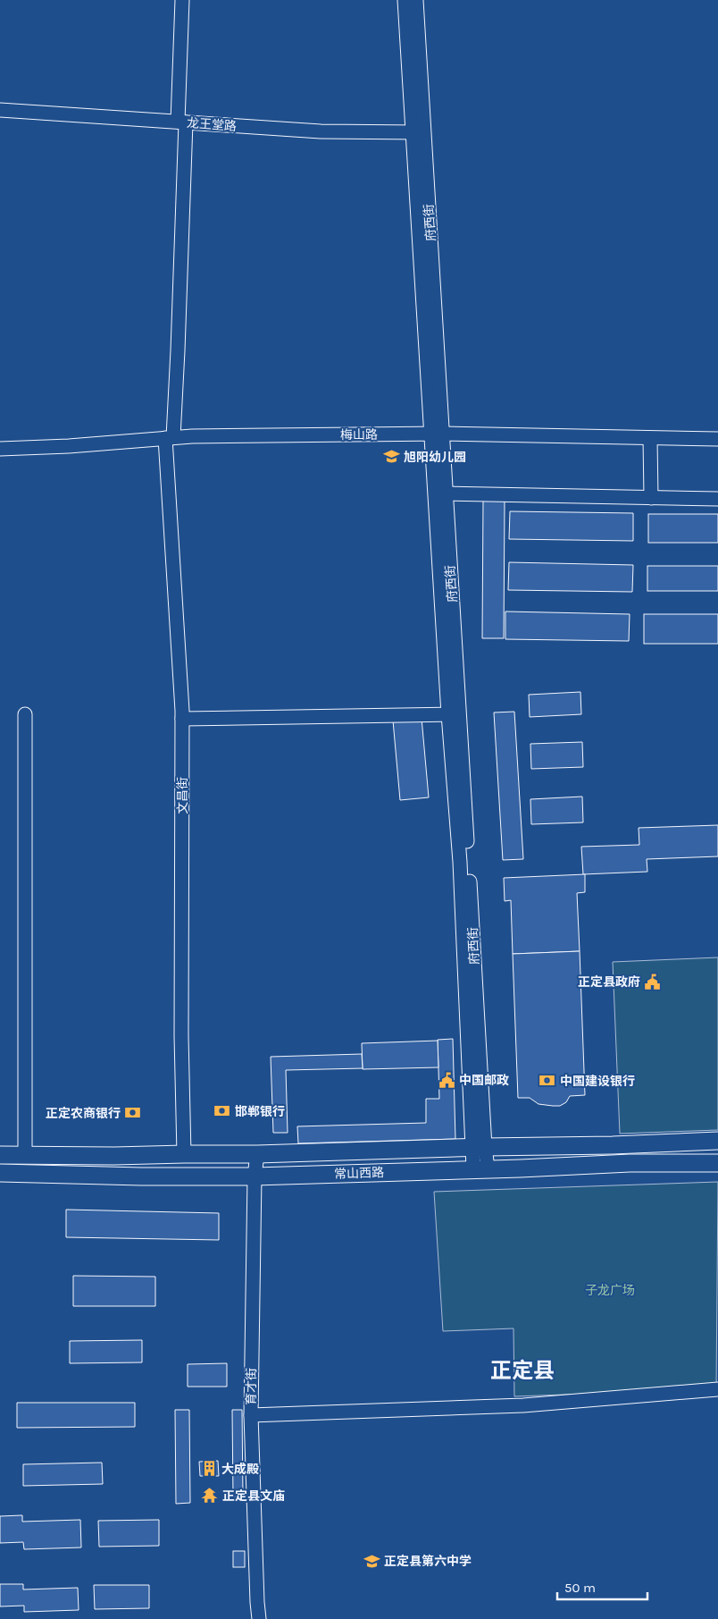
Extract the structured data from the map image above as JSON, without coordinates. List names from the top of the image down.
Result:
{
  "streets": {
    "main road": ["常山西路"],
    "street": [
      "龙王堂路",
      "府西街",
      "梅山路",
      "文昌街",
      "育才街"
    ]
  },
  "crossings": [
    ["龙王堂路", "文昌街"],
    ["府西街", "梅山路"],
    ["府西街", "常山西路"],
    ["梅山路", "文昌街"],
    ["文昌街", "常山西路"],
    ["常山西路", "育才街"]
  ],
  "districts": ["正定县"],
  "parks": ["子龙广场"],
  "places": {
    "school or university": ["旭阳幼儿园", "正定县第六中学"],
    "public building": ["正定县政府", "中国邮政"],
    "bank": ["中国建设银行", "邯郸银行", "正定农商银行"],
    "building": ["大成殿"],
    "temple": ["正定县文庙"]
  },
  "scale_bar": "50 m"
}
